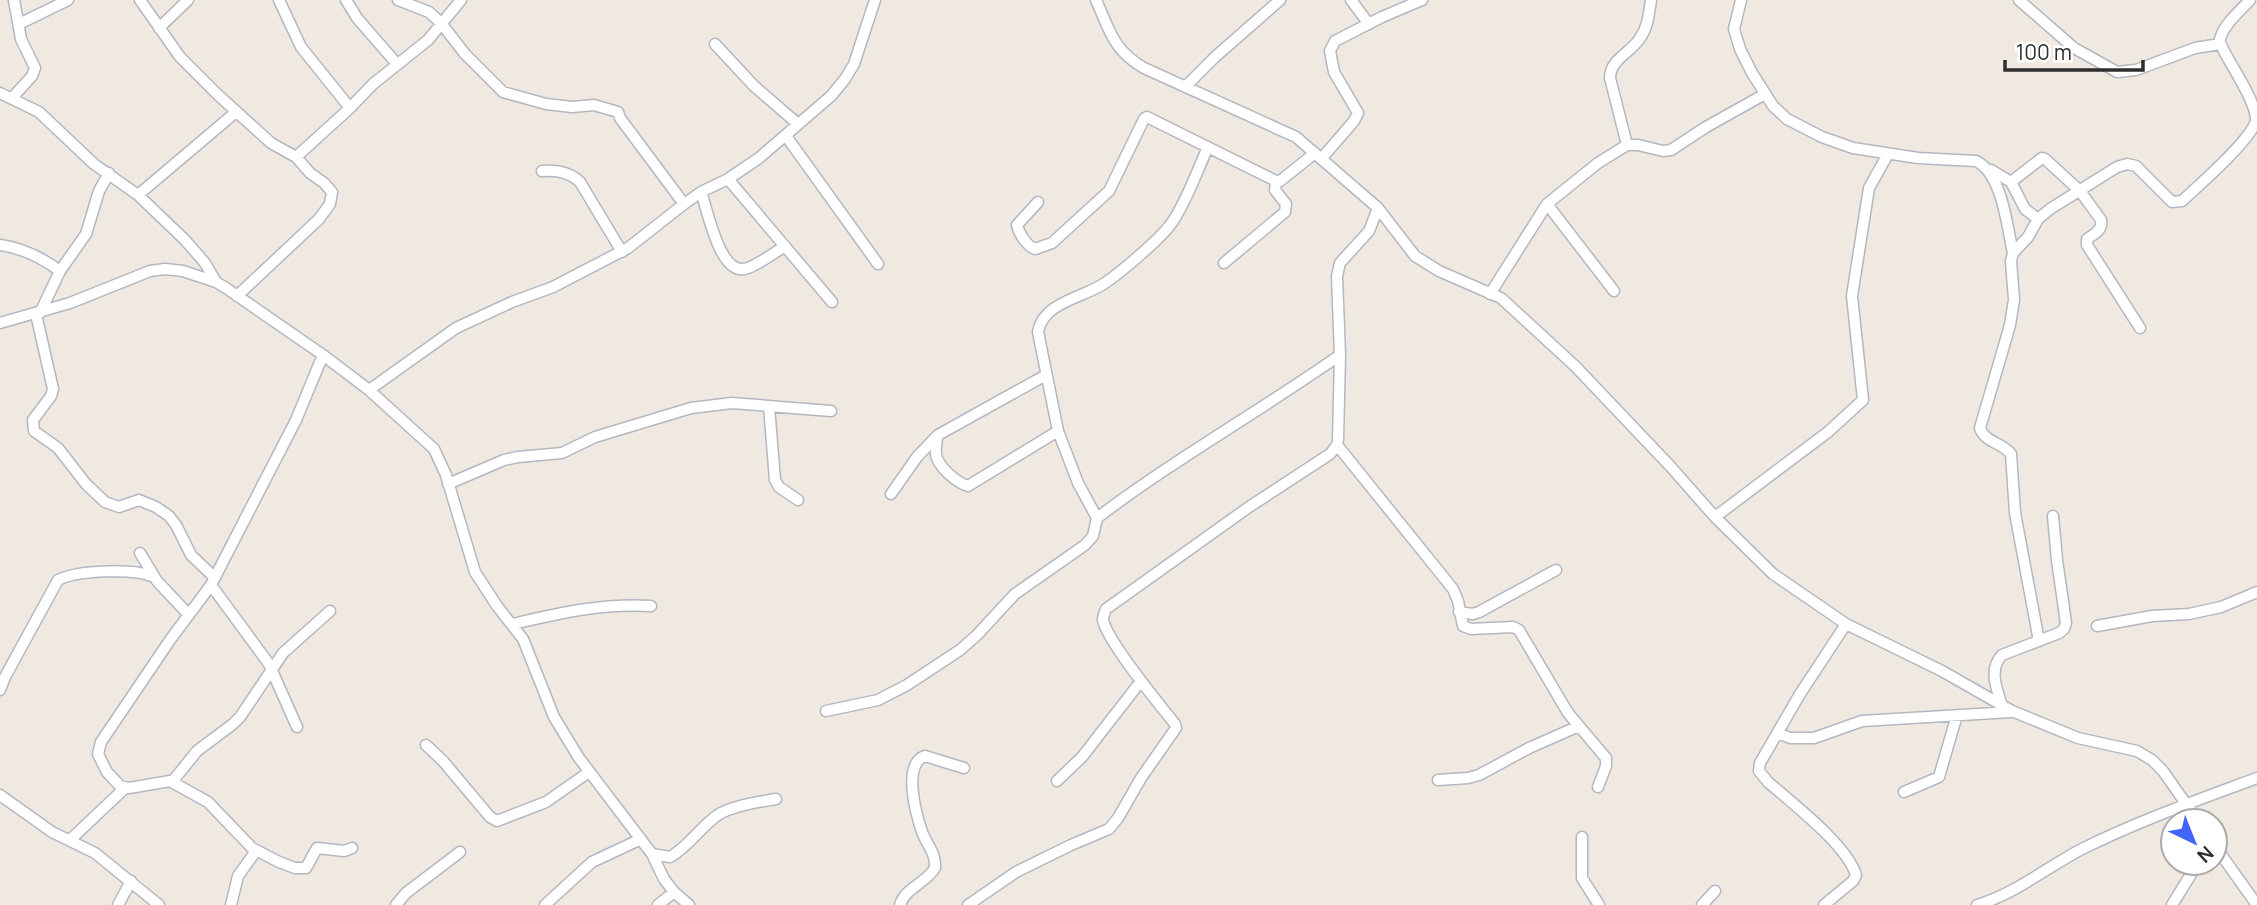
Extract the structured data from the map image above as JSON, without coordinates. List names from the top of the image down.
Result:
{
  "scale_bar": "100 m",
  "north": "bottom right"
}
